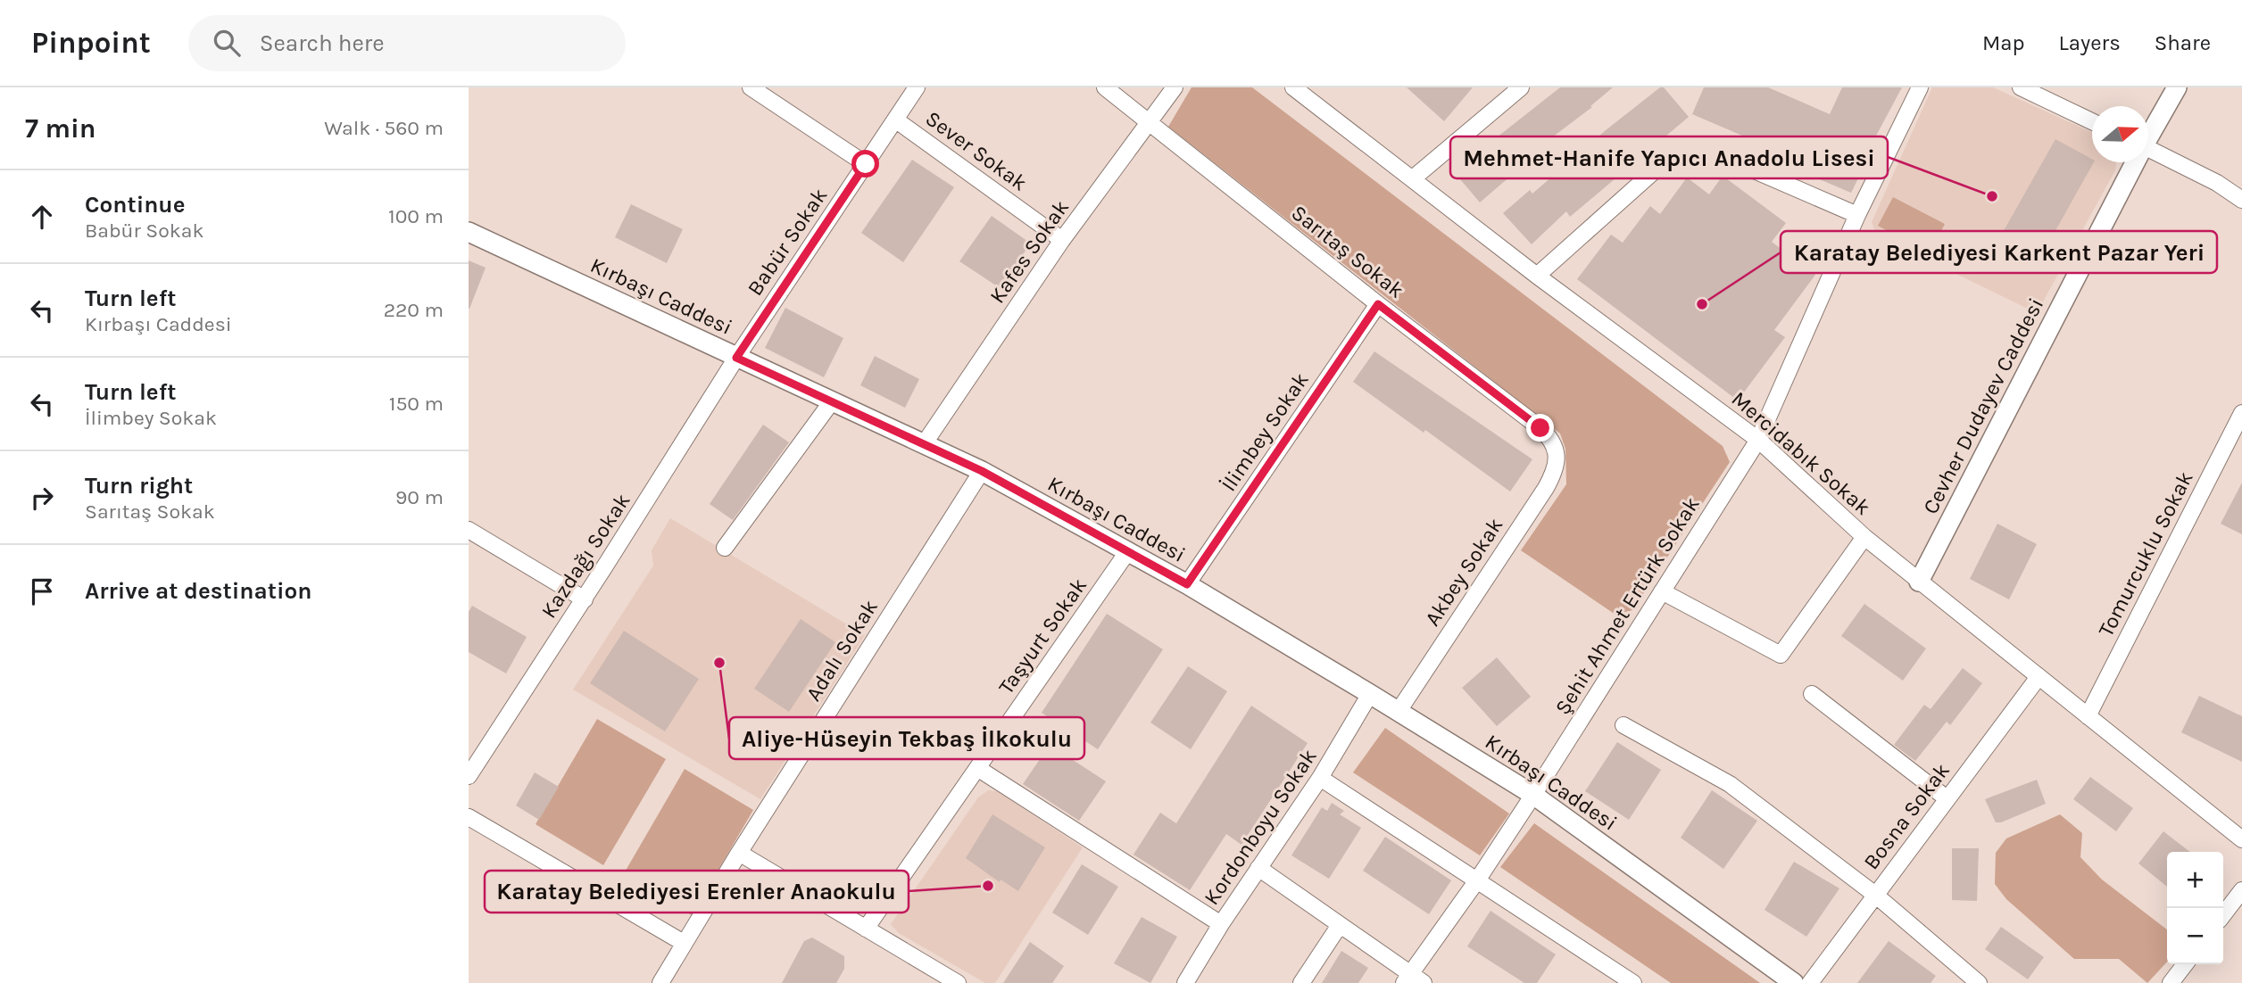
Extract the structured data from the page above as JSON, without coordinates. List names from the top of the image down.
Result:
{
  "streets": {
    "street": [
      "Sever Sokak",
      "Babür Sokak",
      "Kafes Sokak",
      "Sarıtaş Sokak",
      "Kırbaşı Caddesi",
      "Cevher Dudayev Caddesi",
      "İlimbey Sokak",
      "Mercidabık Sokak",
      "Tomurcuklu Sokak",
      "Kazdağı Sokak",
      "Akbey Sokak",
      "Şehit Ahmet Ertürk Sokak",
      "Taşyurt Sokak",
      "Adalı Sokak",
      "Bosna Sokak",
      "Kordonboyu Sokak"
    ]
  },
  "crossings": [
    ["Sever Sokak", "Babür Sokak"],
    ["Sever Sokak", "Kafes Sokak"],
    ["Babür Sokak", "Kırbaşı Caddesi"],
    ["Babür Sokak", "Kazdağı Sokak"],
    ["Kafes Sokak", "Sarıtaş Sokak"],
    ["Kafes Sokak", "Kırbaşı Caddesi"],
    ["Sarıtaş Sokak", "İlimbey Sokak"],
    ["Sarıtaş Sokak", "Akbey Sokak"],
    ["Kırbaşı Caddesi", "İlimbey Sokak"],
    ["Kırbaşı Caddesi", "Kazdağı Sokak"],
    ["Kırbaşı Caddesi", "Akbey Sokak"],
    ["Kırbaşı Caddesi", "Şehit Ahmet Ertürk Sokak"],
    ["Kırbaşı Caddesi", "Taşyurt Sokak"],
    ["Kırbaşı Caddesi", "Adalı Sokak"],
    ["Kırbaşı Caddesi", "Kordonboyu Sokak"],
    ["Cevher Dudayev Caddesi", "Mercidabık Sokak"],
    ["Mercidabık Sokak", "Tomurcuklu Sokak"],
    ["Mercidabık Sokak", "Şehit Ahmet Ertürk Sokak"],
    ["Mercidabık Sokak", "Bosna Sokak"]
  ],
  "places": [
    "Mehmet-Hanife Yapıcı Anadolu Lisesi",
    "Karatay Belediyesi Karkent Pazar Yeri",
    "Aliye-Hüseyin Tekbaş İlkokulu",
    "Karatay Belediyesi Erenler Anaokulu"
  ],
  "north": "right",
  "page": {
    "header": "Pinpoint",
    "search": "Search here",
    "nav": ["Map", "Layers", "Share"],
    "heading": ["7 min", "Walk · 560 m"],
    "list": [
      ["Continue", "Babür Sokak", "100 m"],
      ["Turn left", "Kırbaşı Caddesi", "220 m"],
      ["Turn left", "İlimbey Sokak", "150 m"],
      ["Turn right", "Sarıtaş Sokak", "90 m"],
      "Arrive at destination"
    ],
    "map_buttons": ["+", "−"]
  }
}
